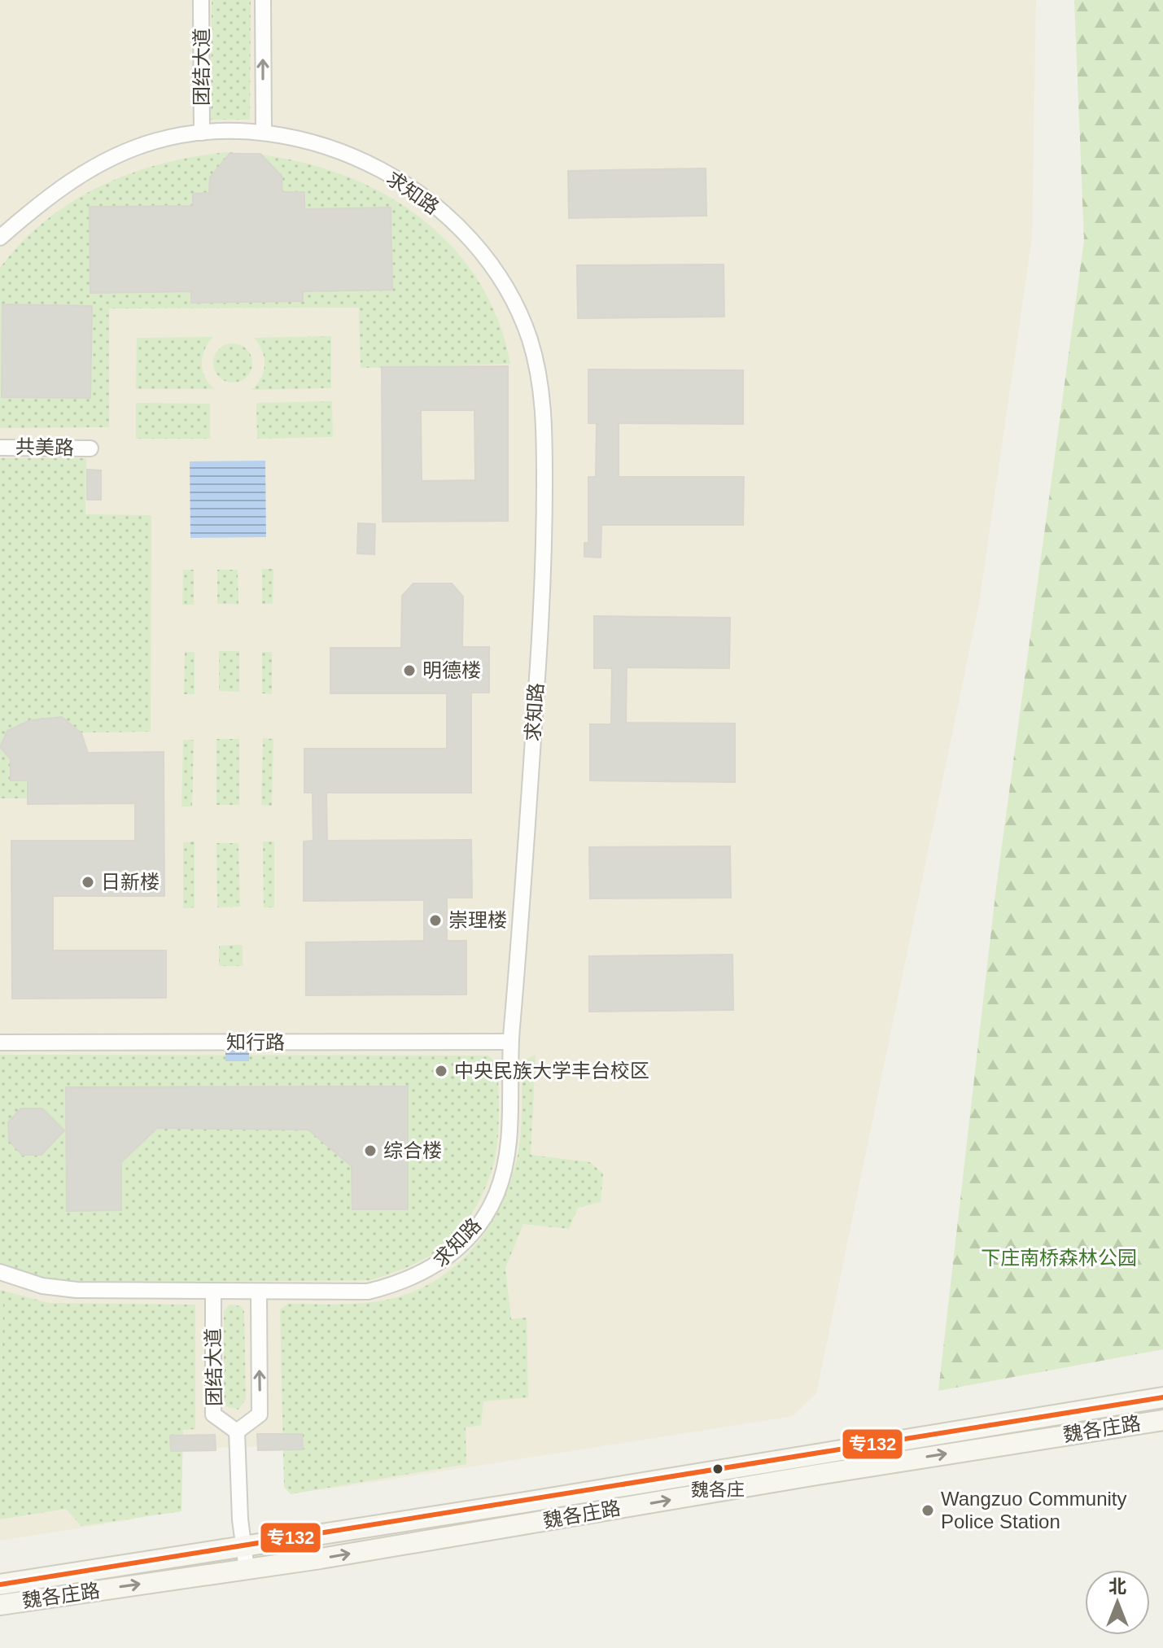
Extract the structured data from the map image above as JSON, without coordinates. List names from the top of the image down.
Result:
{
  "streets": {
    "main road": ["魏各庄路"],
    "street": [
      "团结大道",
      "求知路",
      "共美路",
      "知行路"
    ]
  },
  "crossings": [
    ["团结大道", "求知路"],
    ["团结大道", "魏各庄路"],
    ["求知路", "知行路"]
  ],
  "parks": ["下庄南桥森林公园"],
  "places": [
    "明德楼",
    "日新楼",
    "崇理楼",
    "中央民族大学丰台校区",
    "综合楼",
    "魏各庄",
    "Wangzuo Community Police Station"
  ],
  "lines": ["transit line 专132"],
  "north": "top"
}
